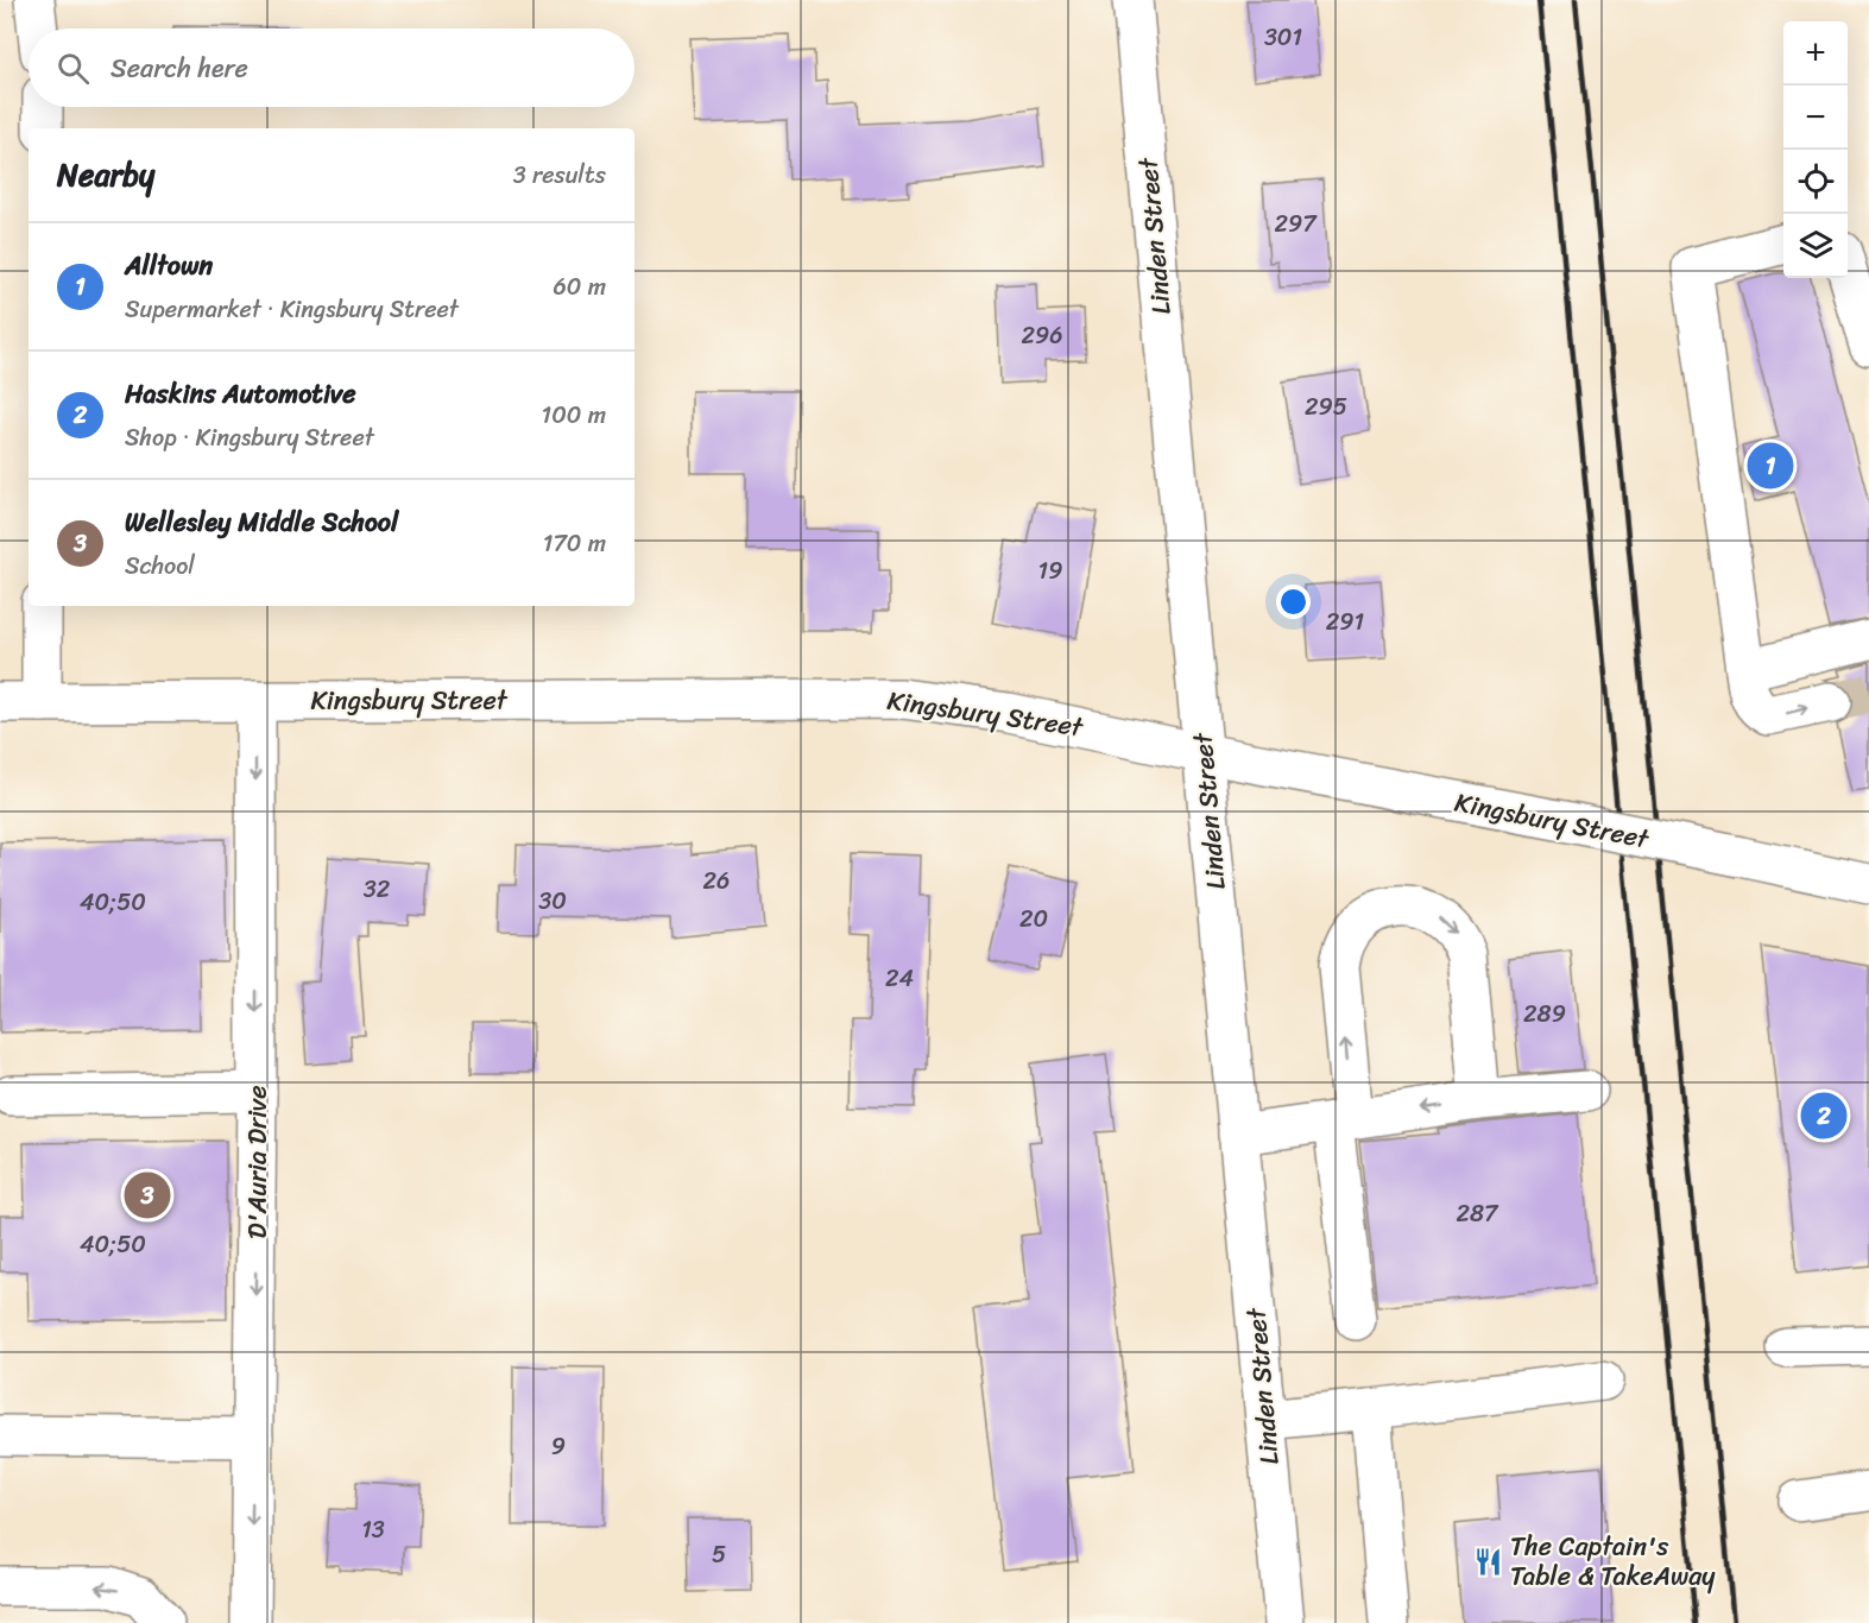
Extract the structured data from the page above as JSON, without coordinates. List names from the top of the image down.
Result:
{
  "streets": {
    "main road": ["Linden Street", "Kingsbury Street", "D'Auria Drive"]
  },
  "crossings": [
    ["Linden Street", "Kingsbury Street"],
    ["Kingsbury Street", "D'Auria Drive"]
  ],
  "one_way": ["D'Auria Drive"],
  "places": {
    "restaurant": ["The Captain's Table & TakeAway"]
  },
  "house_numbers": [
    "301",
    "297",
    "296",
    "295",
    "19",
    "291",
    "26",
    "32",
    "30",
    "40;50",
    "20",
    "24",
    "289",
    "287",
    "40;50",
    "9",
    "13",
    "5"
  ],
  "page": {
    "map_buttons": ["+", "−"],
    "search": "Search here",
    "heading": ["Nearby", "3 results"],
    "list": [
      {
        "mark": "1",
        "name": "Alltown",
        "note": "Supermarket · Kingsbury Street",
        "value": "60 m"
      },
      {
        "mark": "2",
        "name": "Haskins Automotive",
        "note": "Shop · Kingsbury Street",
        "value": "100 m"
      },
      {
        "mark": "3",
        "name": "Wellesley Middle School",
        "note": "School",
        "value": "170 m"
      }
    ],
    "pins": ["1", "2", "3"]
  }
}
